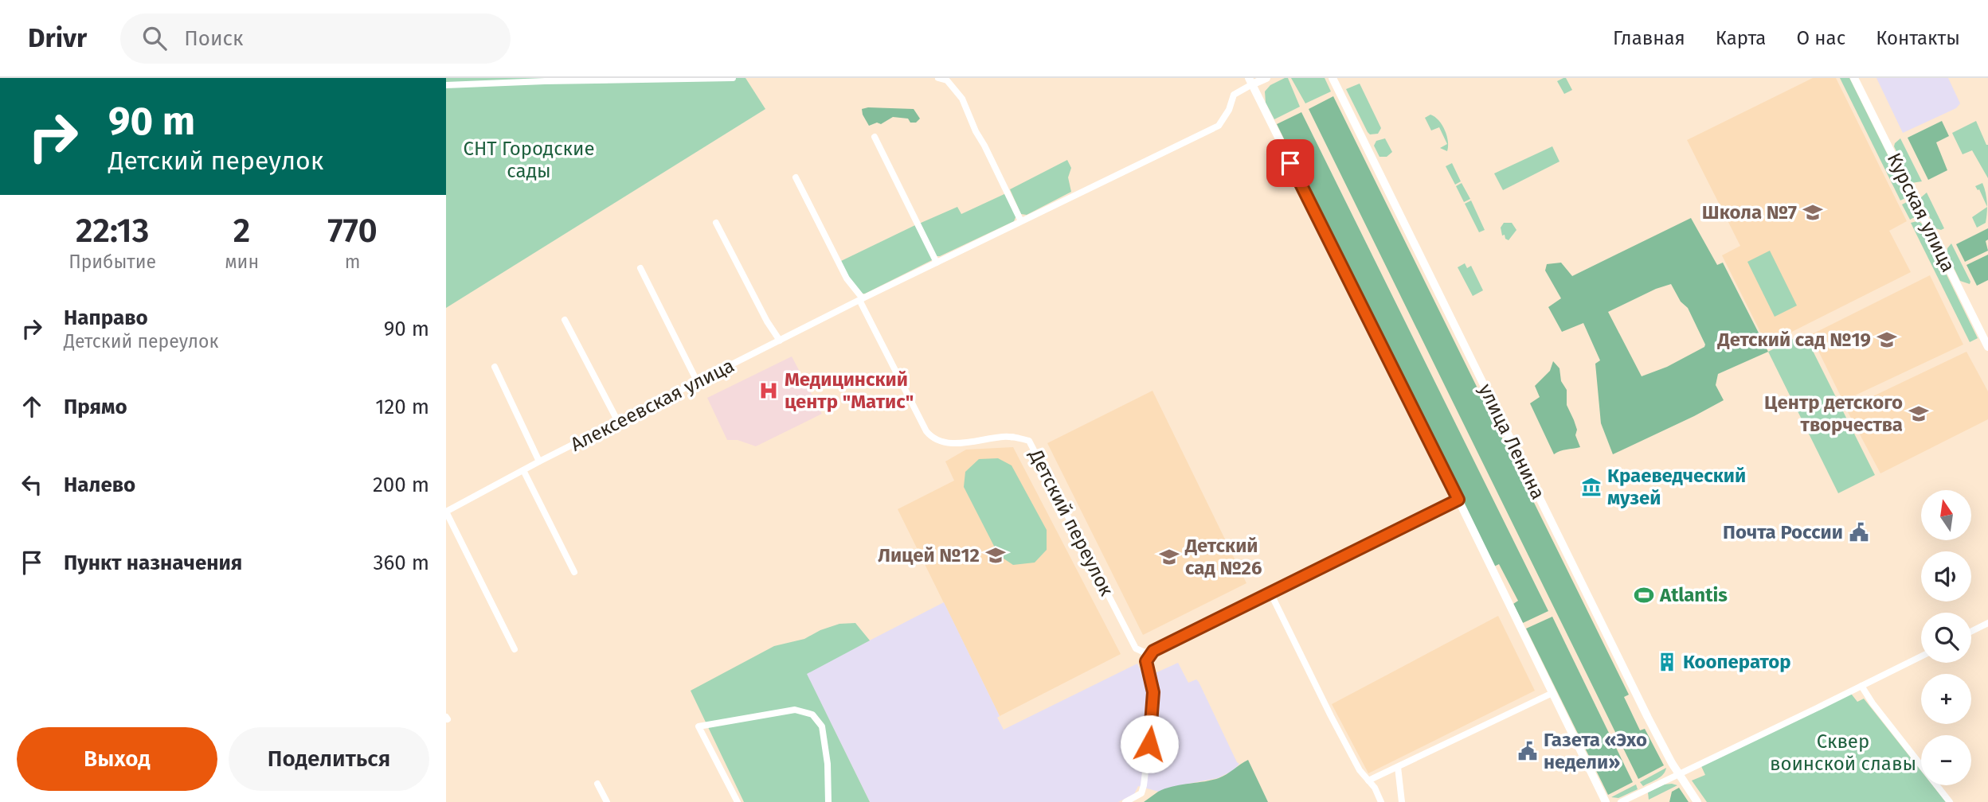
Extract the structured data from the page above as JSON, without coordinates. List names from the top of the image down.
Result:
{
  "streets": {
    "main road": ["Курская улица", "улица Ленина"],
    "street": ["Алексеевская улица", "Детский переулок"]
  },
  "crossings": [
    ["Алексеевская улица", "Детский переулок"]
  ],
  "parks": ["СНТ Городские сады", "Сквер воинской славы"],
  "places": {
    "school or university": [
      "Школа №7",
      "Детский сад №19",
      "Центр детского творчества",
      "Лицей №12",
      "Детский сад №26"
    ],
    "hospital": ["Медицинский центр \"Матис\""],
    "museum": ["Краеведческий музей"],
    "public building": ["Почта России", "Газета «Эхо недели»"],
    "sports": ["Atlantis"],
    "building": ["Кооператор"]
  },
  "north": "top",
  "page": {
    "header": "Drivr",
    "search": "Поиск",
    "nav": [
      "Главная",
      "Карта",
      "О нас",
      "Контакты"
    ],
    "turn": ["90 m", "Детский переулок"],
    "eta": [
      "22:13",
      "Прибытие",
      "2",
      "мин",
      "770",
      "m"
    ],
    "list": [
      {
        "name": "Направо",
        "note": "Детский переулок",
        "value": "90 m"
      },
      {
        "name": "Прямо",
        "value": "120 m"
      },
      {
        "name": "Налево",
        "value": "200 m"
      },
      {
        "name": "Пункт назначения",
        "value": "360 m"
      }
    ],
    "map_buttons": ["+", "−"],
    "buttons": ["Выход", "Поделиться"]
  }
}
